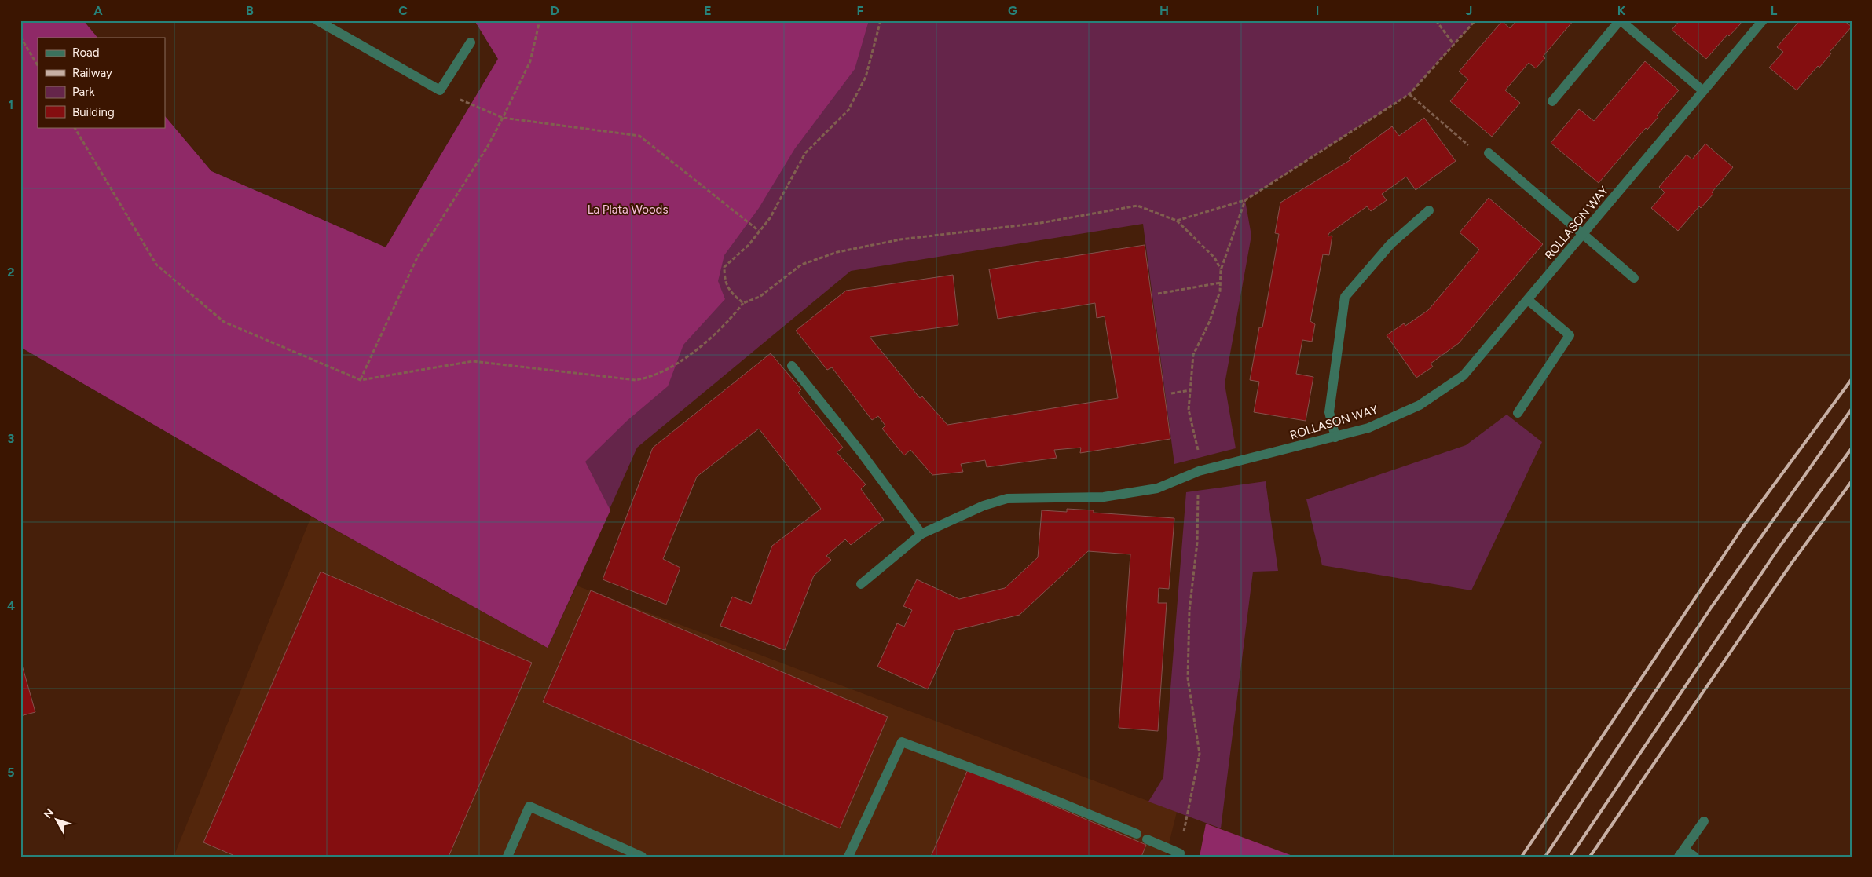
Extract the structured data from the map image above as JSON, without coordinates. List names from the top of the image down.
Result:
{
  "streets": {
    "street": ["ROLLASON WAY"]
  },
  "parks": ["La Plata Woods"],
  "legend": [
    "Road",
    "Railway",
    "Park",
    "Building"
  ],
  "north": "top left",
  "grid": {
    "columns": [
      "A",
      "B",
      "C",
      "D",
      "E",
      "F",
      "G",
      "H",
      "I",
      "J",
      "K",
      "L"
    ],
    "rows": [
      "1",
      "2",
      "3",
      "4",
      "5"
    ]
  }
}
